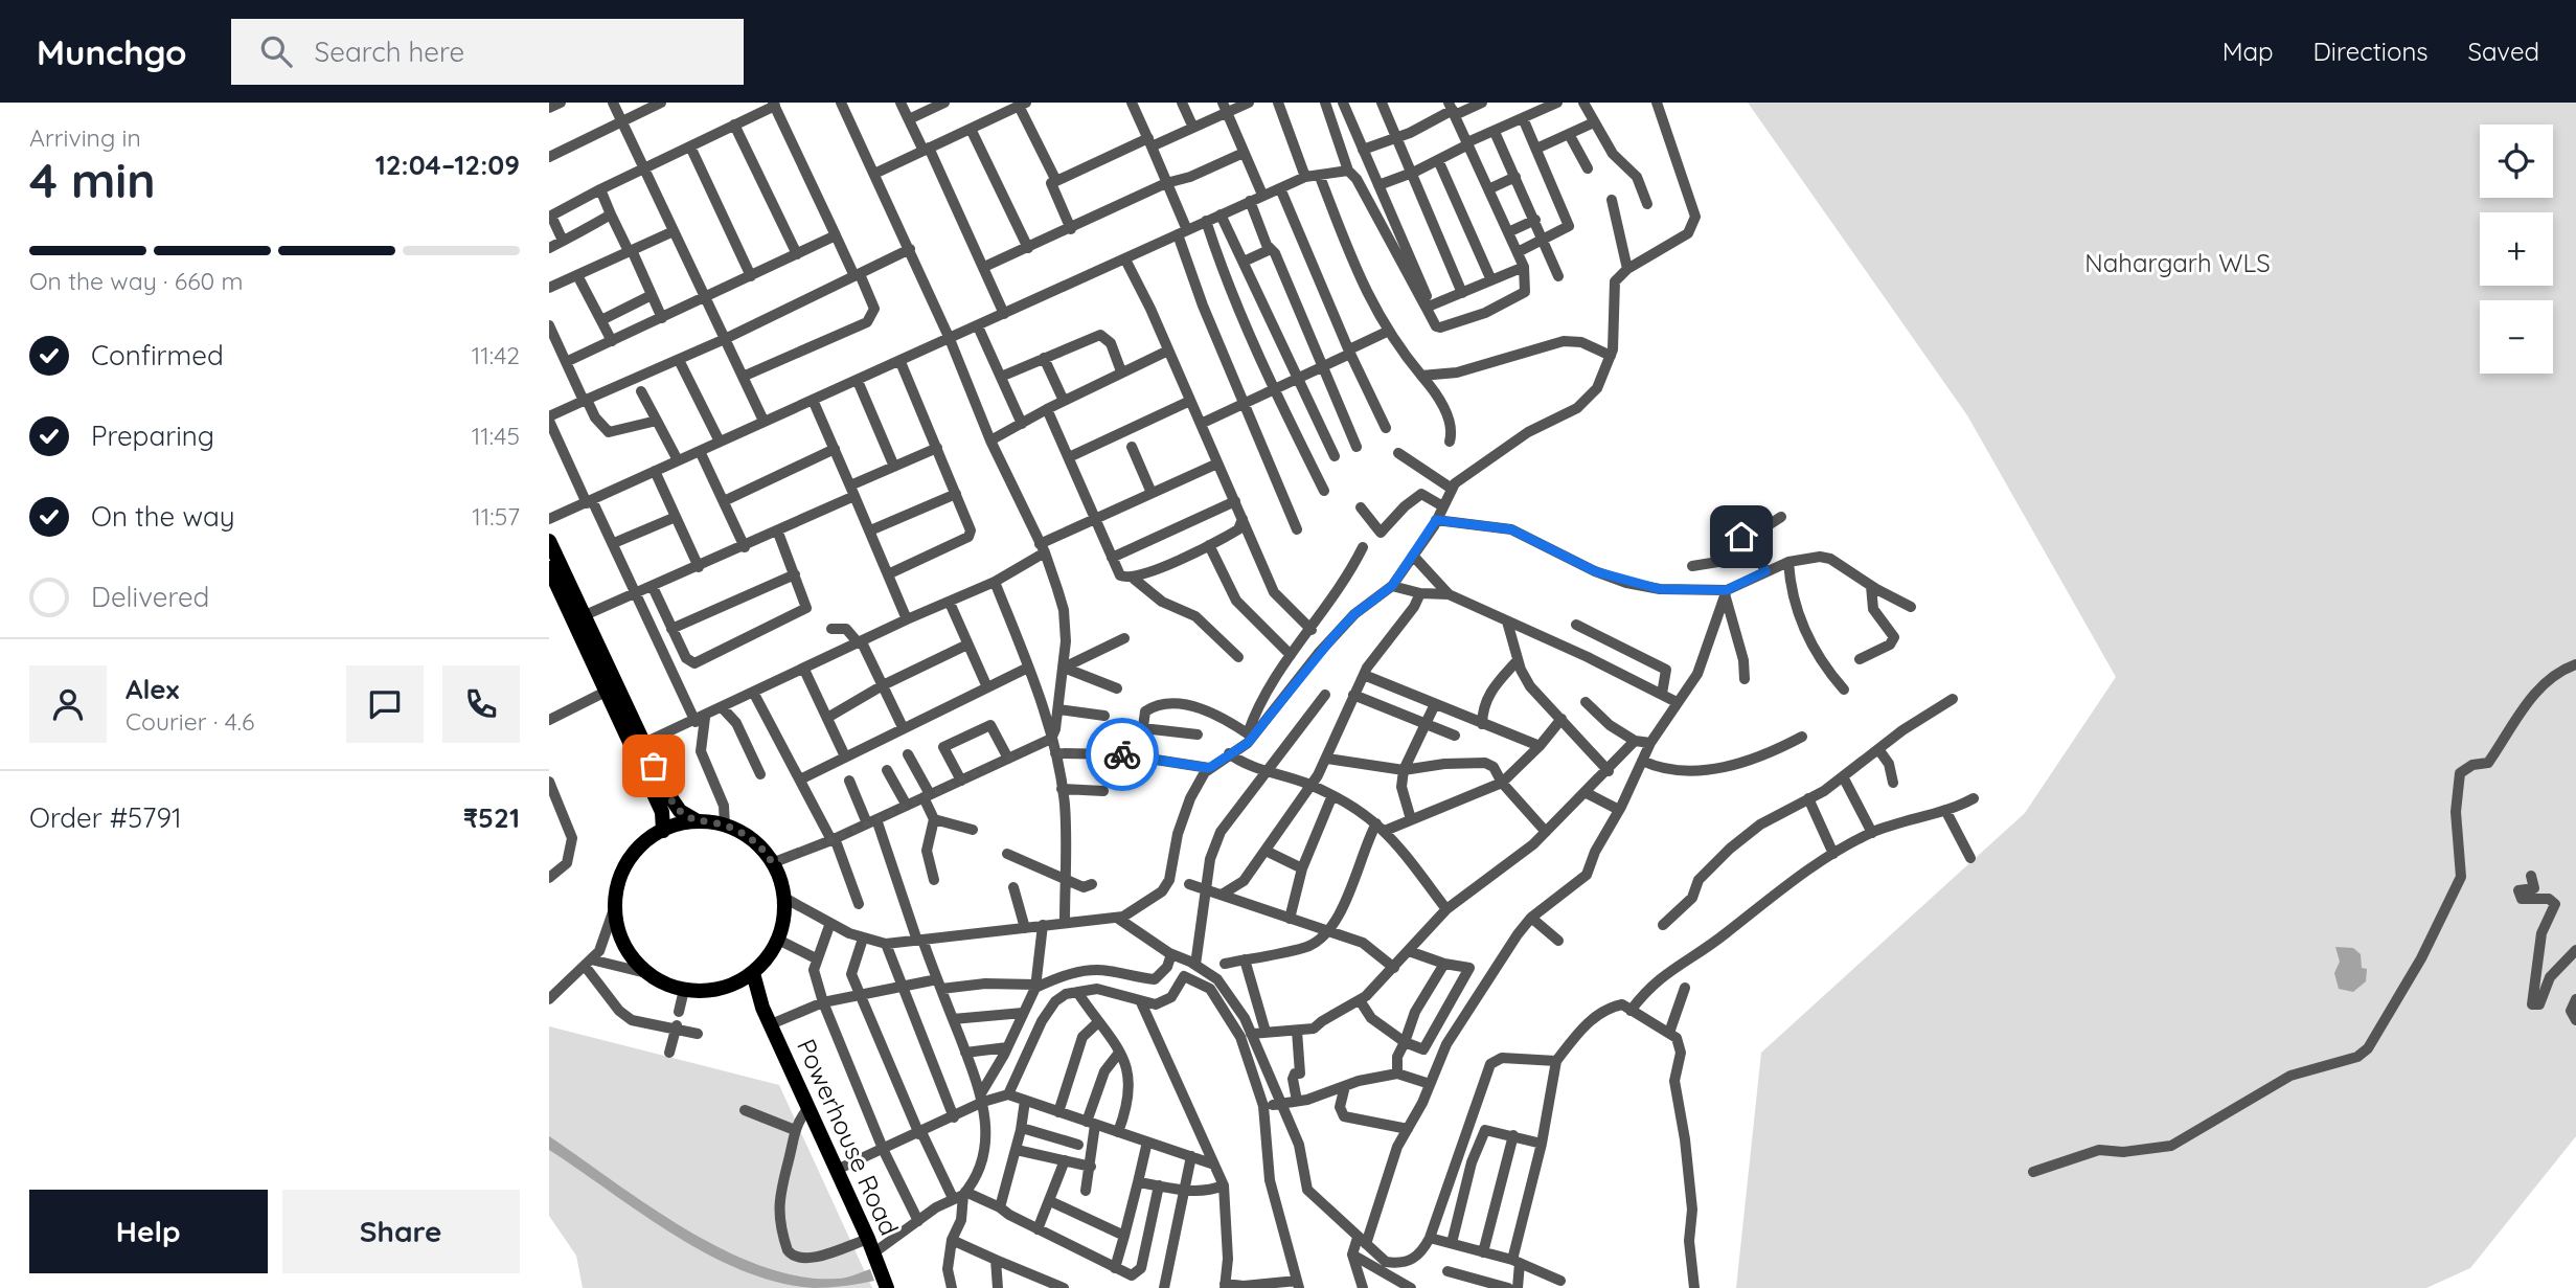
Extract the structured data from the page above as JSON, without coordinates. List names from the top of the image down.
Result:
{
  "streets": {
    "main road": ["Powerhouse Road"]
  },
  "parks": ["Nahargarh WLS"],
  "page": {
    "header": "Munchgo",
    "search": "Search here",
    "nav": ["Map", "Directions", "Saved"],
    "heading": ["4 min", "Arriving in", "12:04–12:09"],
    "panel": [
      "Alex",
      "Courier · 4.6",
      "Order #5791",
      "₹521"
    ],
    "map_buttons": ["+", "−"],
    "bar": "On the way · 660 m",
    "list": [
      ["Confirmed", "11:42"],
      ["Preparing", "11:45"],
      ["On the way", "11:57"],
      "Delivered"
    ],
    "buttons": ["Help", "Share"]
  }
}
